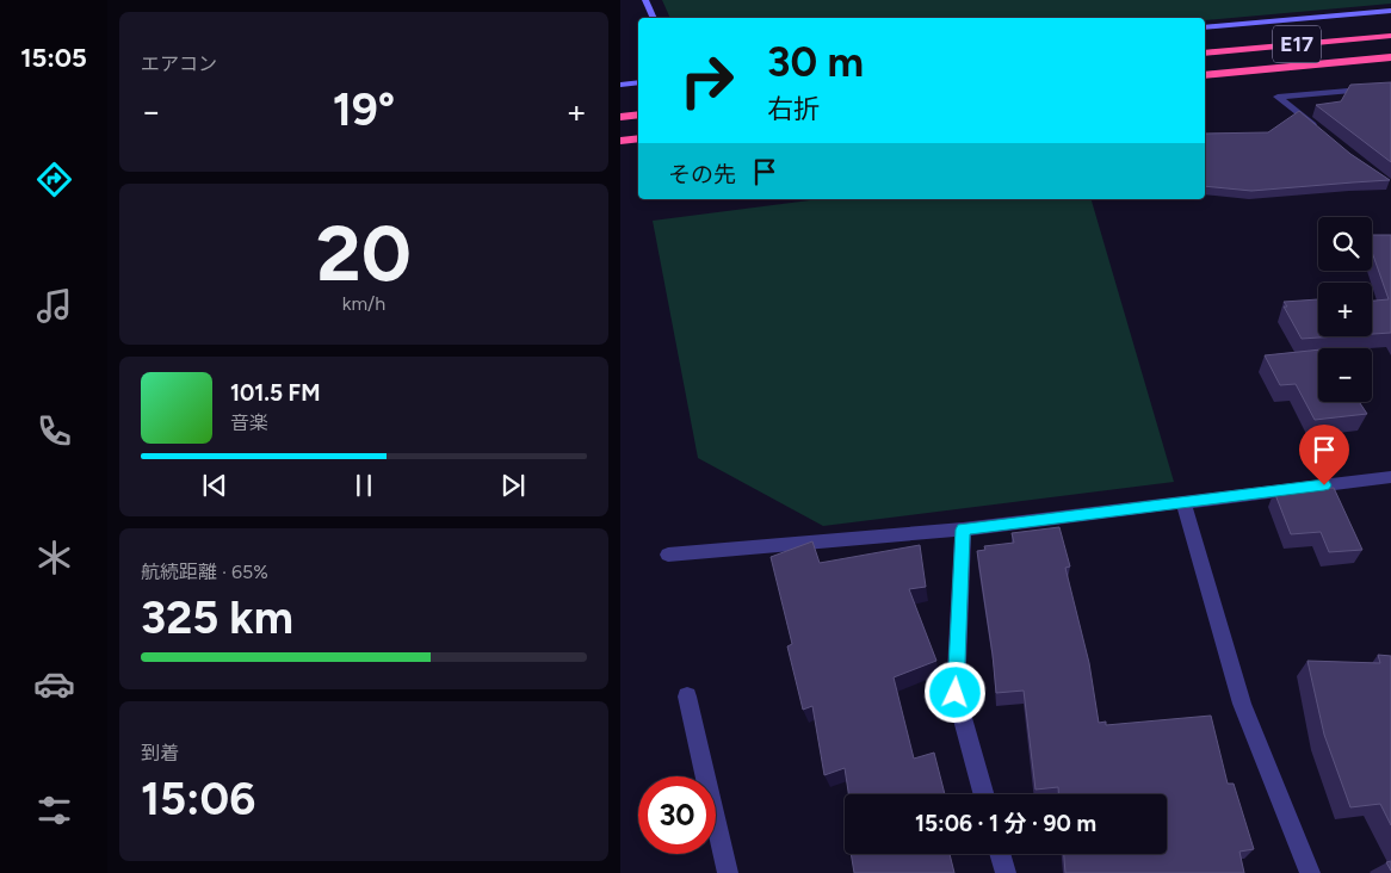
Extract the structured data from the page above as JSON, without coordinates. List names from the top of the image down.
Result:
{
  "streets": {
    "highway": ["E17"]
  },
  "page": {
    "tabs": "15:05",
    "tile": [
      "エアコン",
      ["20", "km/h"],
      ["航続距離 · 65%", "325 km"],
      ["到着", "15:06"]
    ],
    "turn": ["30 m", "右折"],
    "heat": ["−", "19°", "+"],
    "then": "その先",
    "map_buttons": ["+", "−"],
    "song": ["101.5 FM", "音楽"],
    "limit": "30",
    "trip": "15:06 · 1 分 · 90 m"
  }
}
